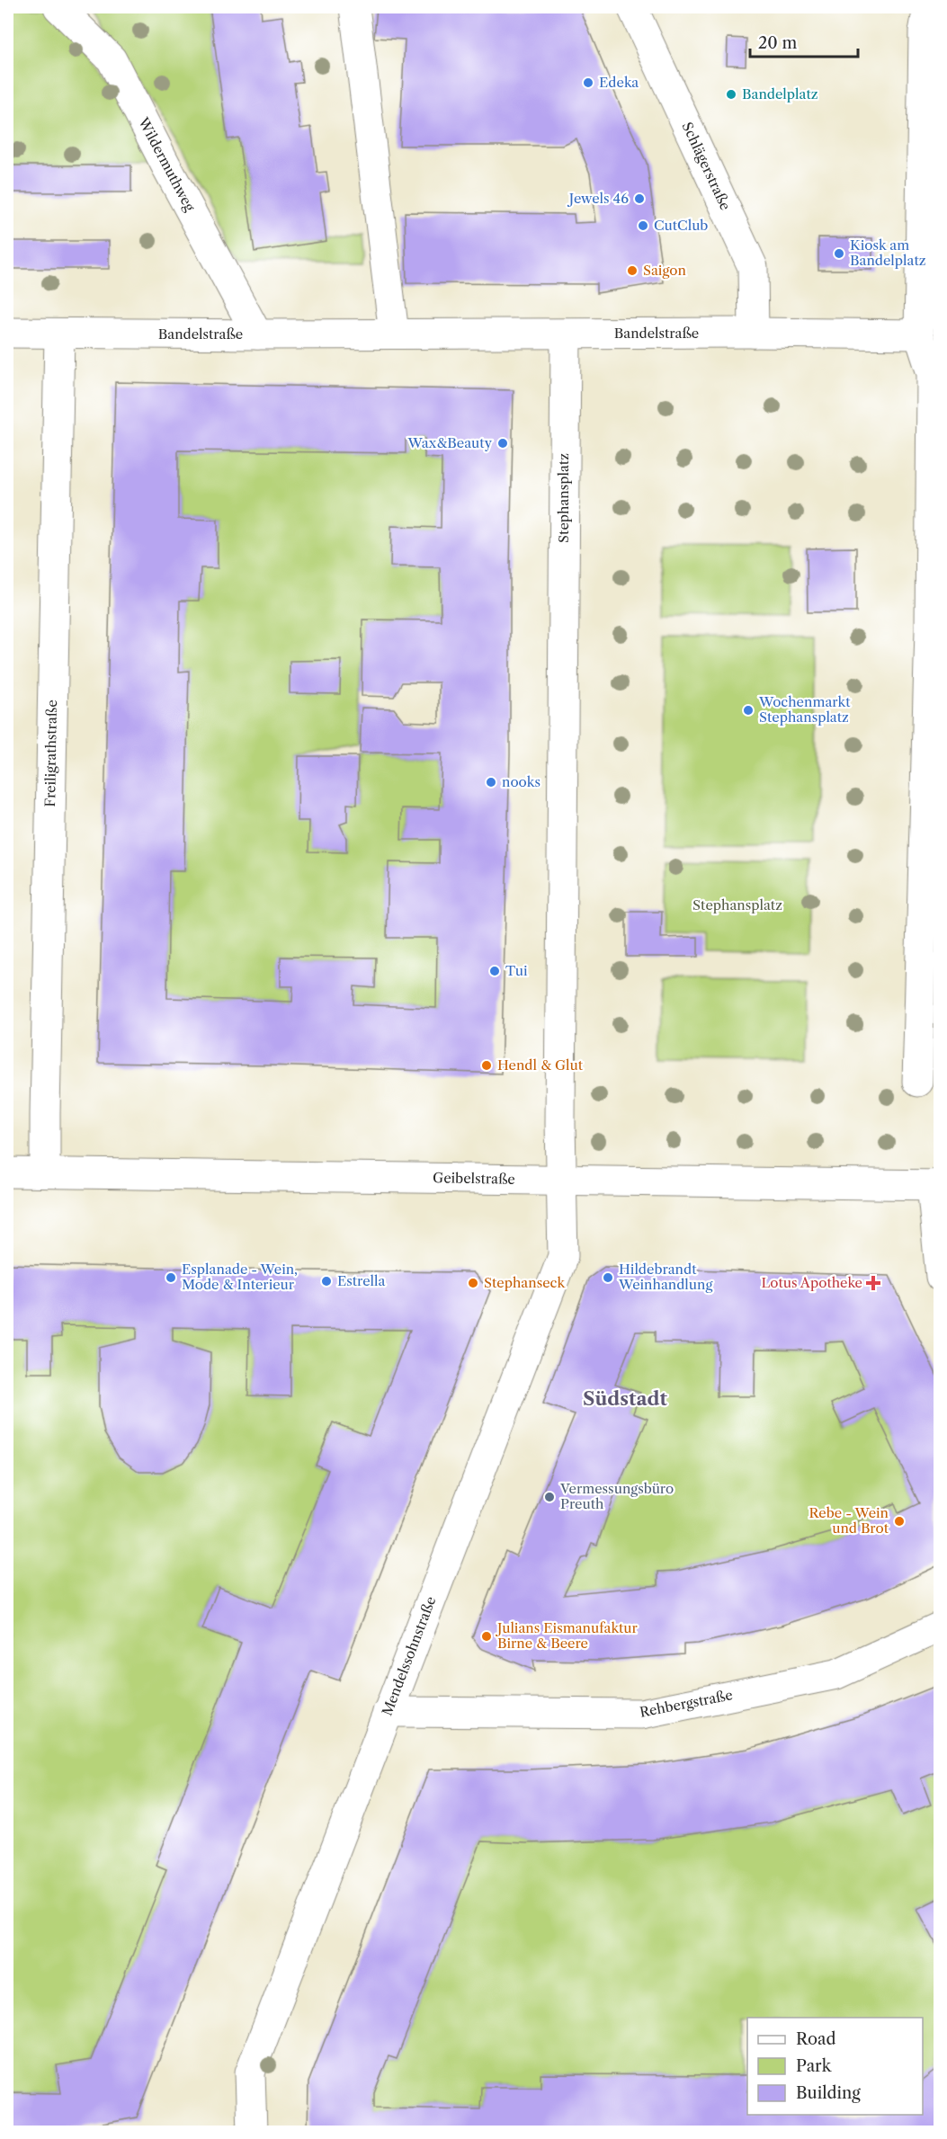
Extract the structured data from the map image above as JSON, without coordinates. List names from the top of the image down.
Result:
{
  "streets": {
    "street": [
      "Wildermuthweg",
      "Schlägerstraße",
      "Bandelstraße",
      "Stephansplatz",
      "Freiligrathstraße",
      "Geibelstraße",
      "Mendelssohnstraße",
      "Rehbergstraße"
    ]
  },
  "crossings": [
    ["Wildermuthweg", "Bandelstraße"],
    ["Schlägerstraße", "Bandelstraße"],
    ["Bandelstraße", "Stephansplatz"],
    ["Bandelstraße", "Freiligrathstraße"],
    ["Stephansplatz", "Geibelstraße"],
    ["Stephansplatz", "Mendelssohnstraße"],
    ["Freiligrathstraße", "Geibelstraße"],
    ["Geibelstraße", "Mendelssohnstraße"],
    ["Mendelssohnstraße", "Rehbergstraße"]
  ],
  "districts": ["Südstadt"],
  "parks": ["Stephansplatz"],
  "places": {
    "other": [
      "Edeka",
      "Bandelplatz",
      "Jewels 46",
      "CutClub",
      "Kiosk am Bandelplatz",
      "Saigon",
      "Wax&Beauty",
      "Wochenmarkt Stephansplatz",
      "nooks",
      "Tui",
      "Hendl & Glut",
      "Esplanade - Wein, Mode & Interieur",
      "Hildebrandt Weinhandlung",
      "Estrella",
      "Stephanseck",
      "Vermessungsbüro Preuth",
      "Rebe - Wein und Brot",
      "Julians Eismanufaktur Birne & Beere"
    ],
    "health": ["Lotus Apotheke"]
  },
  "legend": ["Road", "Park", "Building"],
  "scale_bar": "20 m"
}
